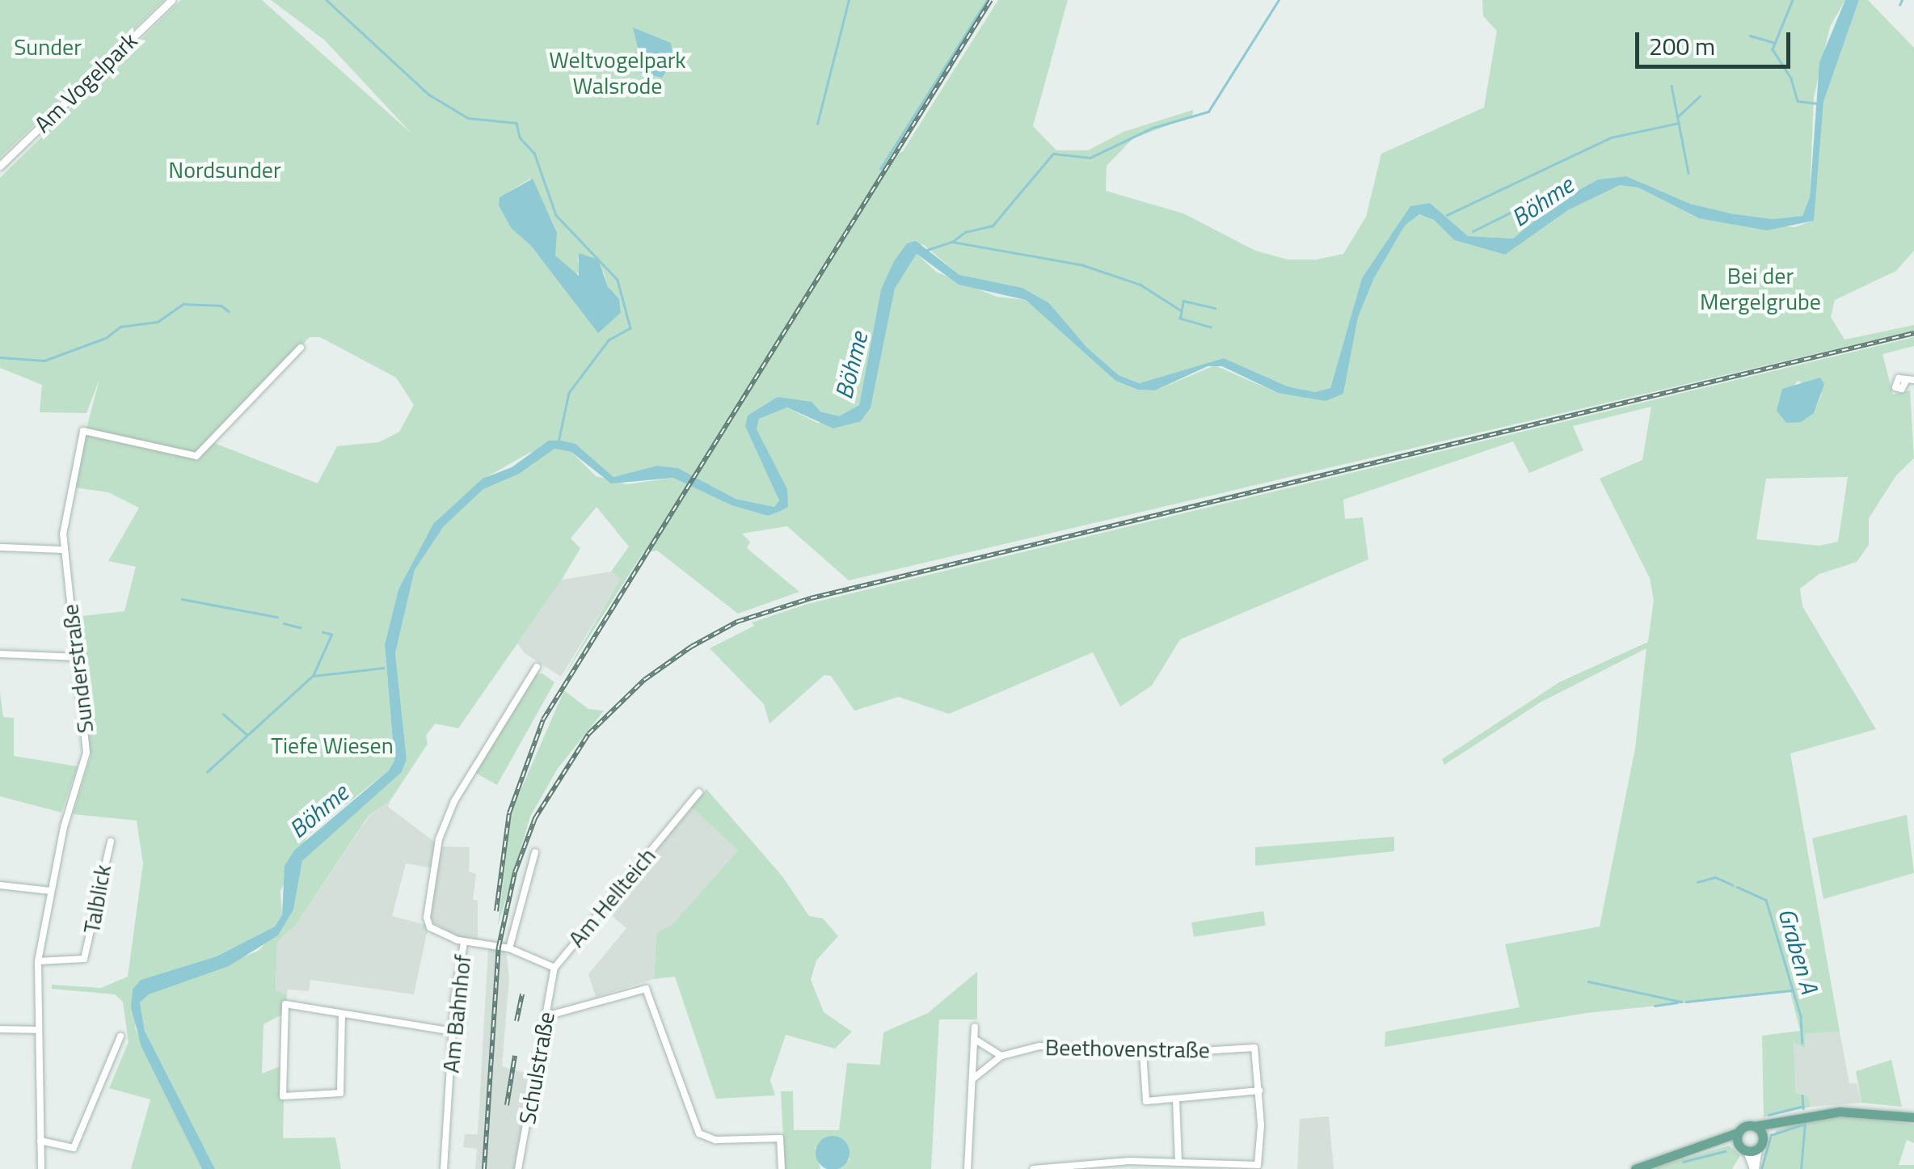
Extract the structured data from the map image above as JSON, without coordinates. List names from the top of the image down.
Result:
{
  "streets": {
    "street": [
      "Am Vogelpark",
      "Sunderstraße",
      "Am Hellteich",
      "Talblick",
      "Am Bahnhof",
      "Beethovenstraße",
      "Schulstraße"
    ]
  },
  "crossings": [
    ["Sunderstraße", "Talblick"],
    ["Am Hellteich", "Am Bahnhof"],
    ["Am Hellteich", "Schulstraße"]
  ],
  "water": ["Böhme", "Graben A"],
  "parks": [
    "Sunder",
    "Weltvogelpark Walsrode",
    "Nordsunder",
    "Bei der Mergelgrube",
    "Tiefe Wiesen"
  ],
  "scale_bar": "200 m"
}
